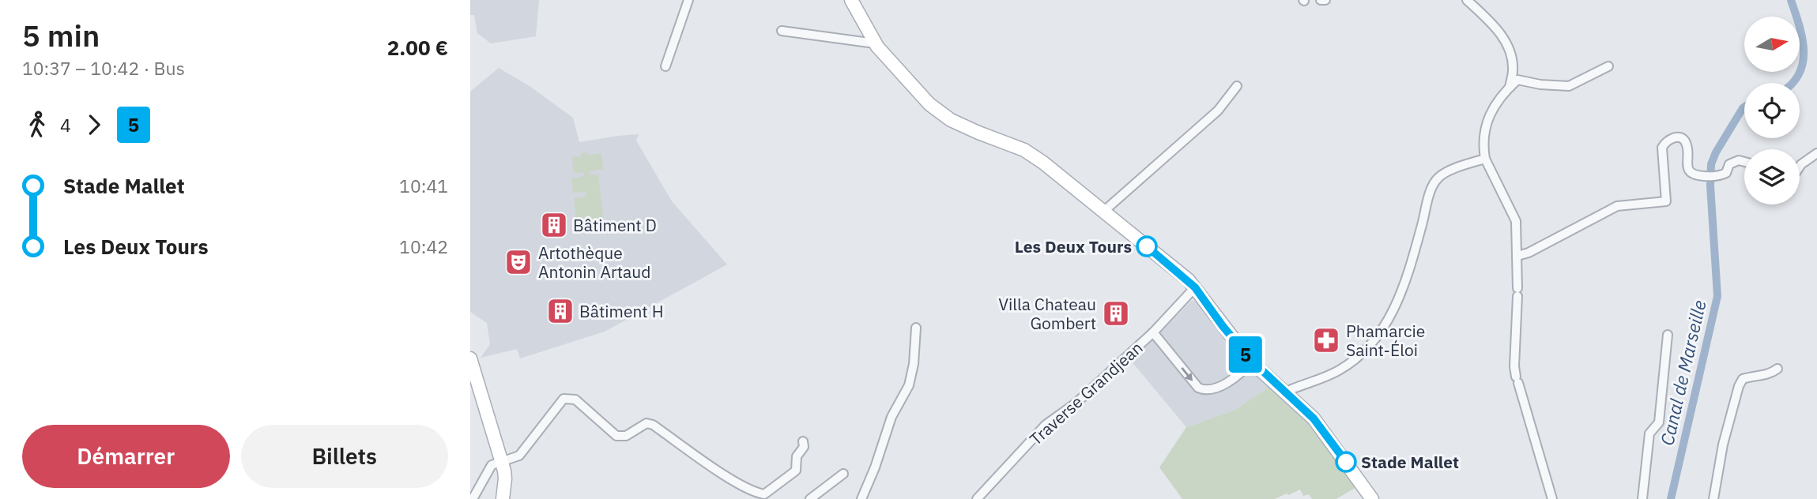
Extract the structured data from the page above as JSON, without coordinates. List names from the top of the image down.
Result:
{
  "streets": {
    "street": ["Traverse Grandjean"]
  },
  "water": ["Canal de Marseille"],
  "places": {
    "building": ["Bâtiment D", "Bâtiment H", "Villa Chateau Gombert"],
    "other": ["Les Deux Tours", "Stade Mallet"],
    "theatre": ["Artothèque Antonin Artaud"],
    "pharmacy": ["Phamarcie Saint-Éloi"]
  },
  "lines": ["bus line 5"],
  "north": "right",
  "page": {
    "heading": ["5 min", "10:37 – 10:42 · Bus", "2.00 €"],
    "on_map": "5",
    "legs": ["4", "5"],
    "list": [
      {
        "name": "Stade Mallet",
        "value": "10:41"
      },
      {
        "name": "Les Deux Tours",
        "value": "10:42"
      }
    ],
    "buttons": ["Démarrer", "Billets"]
  }
}
